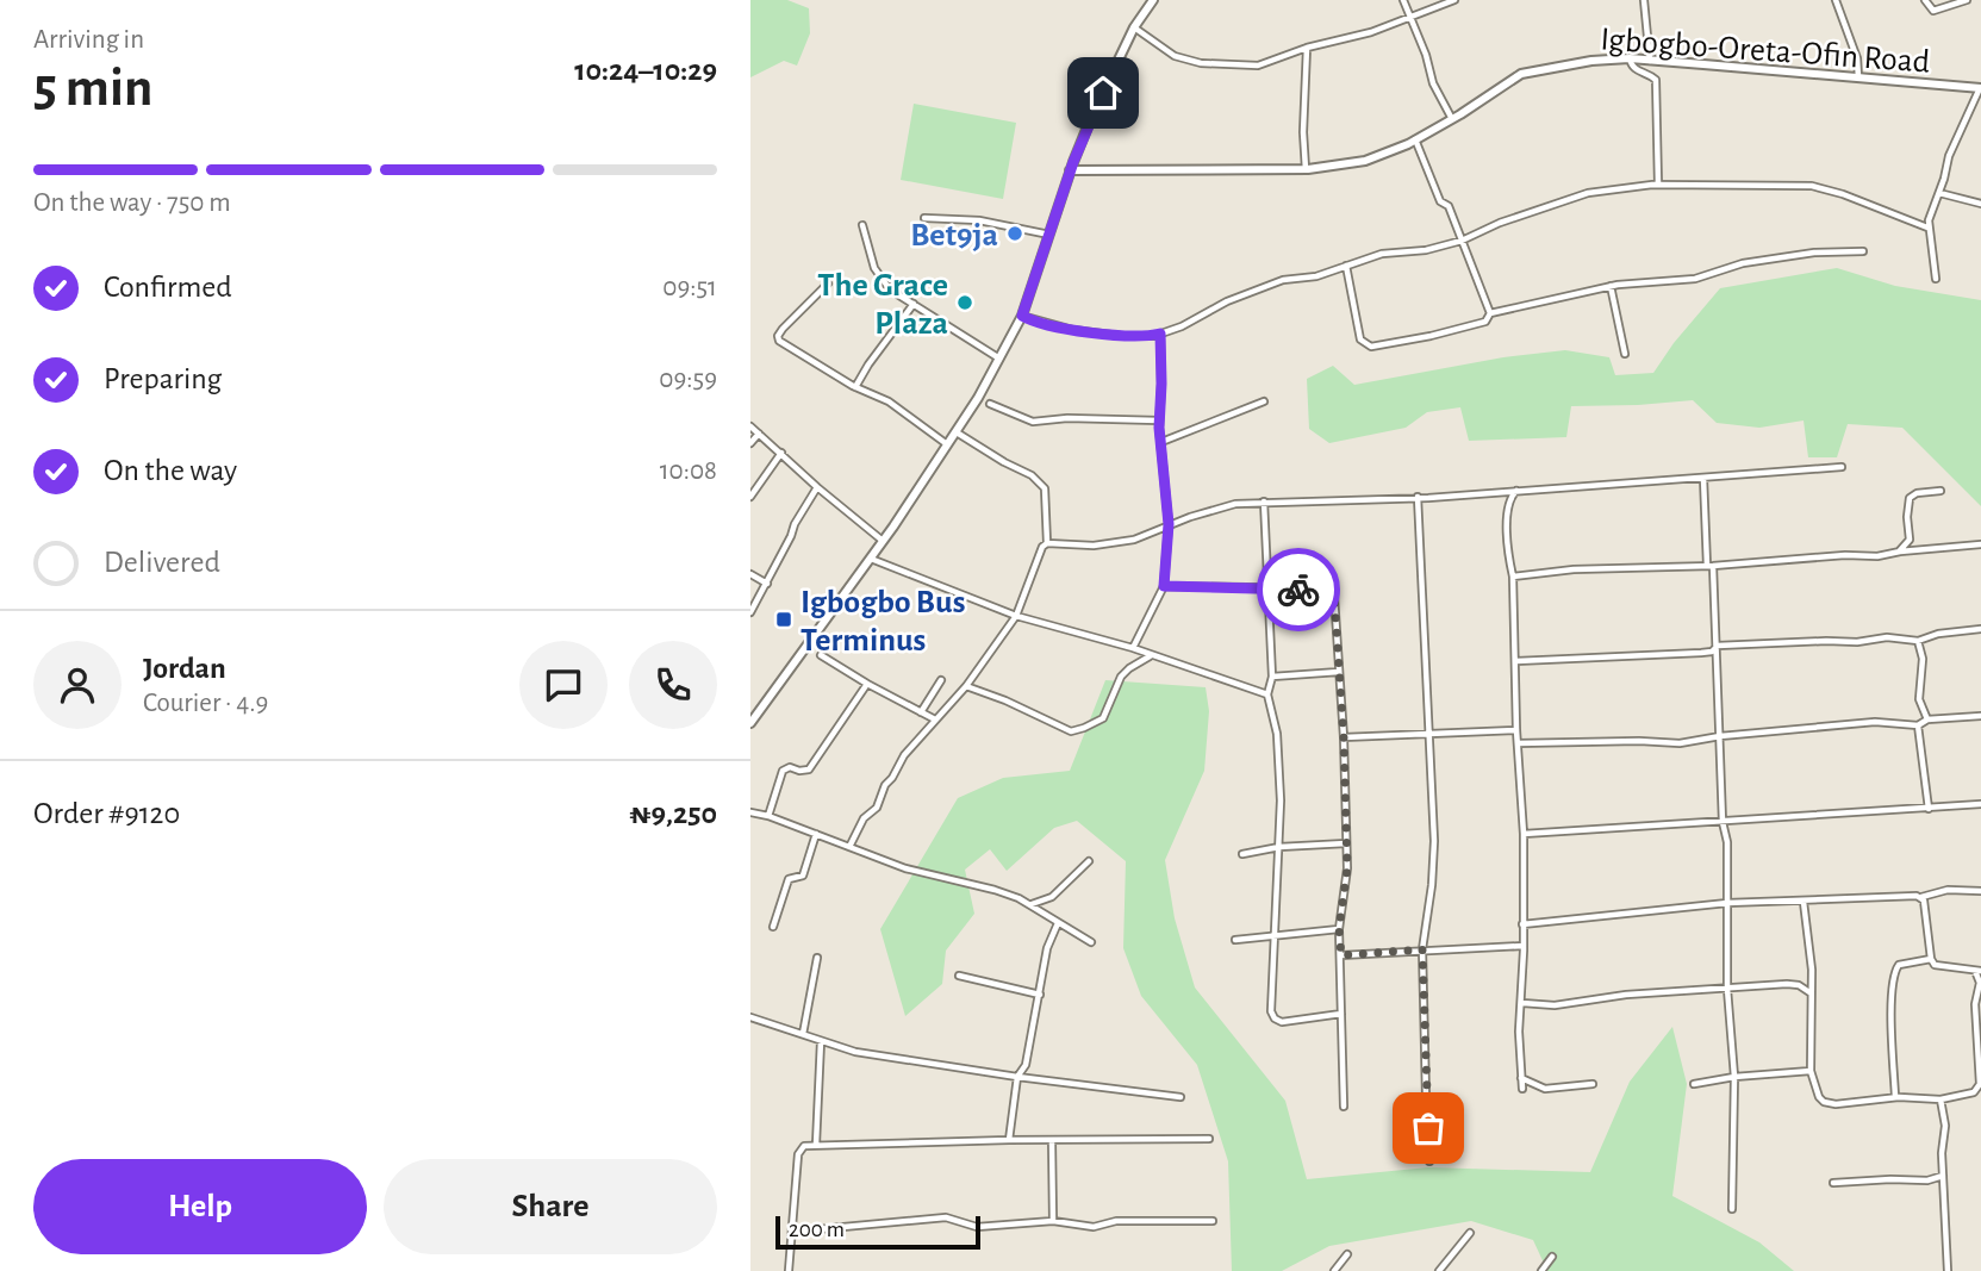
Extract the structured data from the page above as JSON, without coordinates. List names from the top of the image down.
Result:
{
  "streets": {
    "street": ["Igbogbo-Oreta-Ofin Road"]
  },
  "places": {
    "other": ["Bet9ja", "The Grace Plaza"],
    "transit": ["Igbogbo Bus Terminus"]
  },
  "scale_bar": "200 m",
  "page": {
    "heading": ["5 min", "Arriving in", "10:24–10:29"],
    "panel": [
      "Jordan",
      "Courier · 4.9",
      "Order #9120",
      "₦9,250"
    ],
    "bar": "On the way · 750 m",
    "list": [
      ["Confirmed", "09:51"],
      ["Preparing", "09:59"],
      ["On the way", "10:08"],
      "Delivered"
    ],
    "buttons": ["Help", "Share"],
    "scale": "200 m"
  }
}
